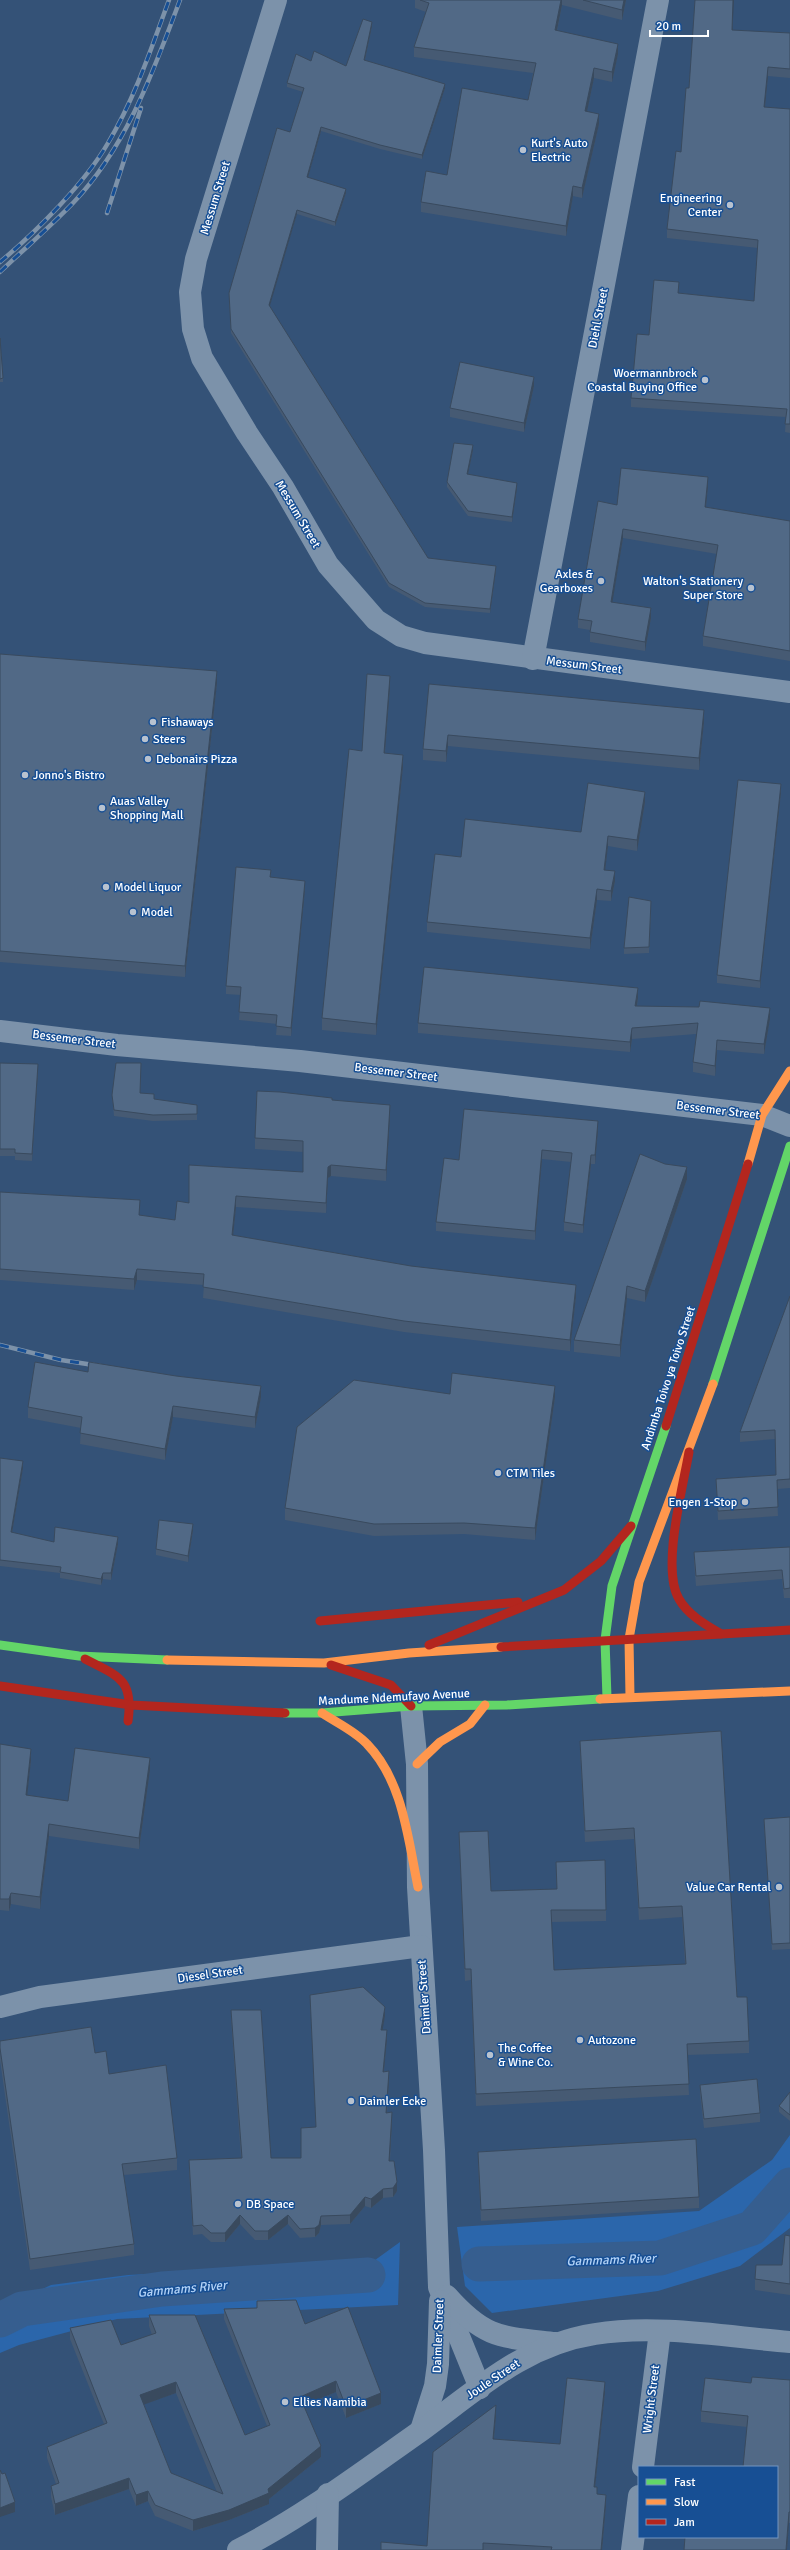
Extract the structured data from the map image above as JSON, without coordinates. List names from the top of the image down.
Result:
{
  "streets": {
    "main road": ["Andimba Toivo ya Toivo Street", "Mandume Ndemufayo Avenue"],
    "street": [
      "Messum Street",
      "Diehl Street",
      "Bessemer Street",
      "Diesel Street",
      "Daimler Street",
      "Joule Street",
      "Wright Street"
    ]
  },
  "crossings": [
    ["Messum Street", "Diehl Street"],
    ["Bessemer Street", "Andimba Toivo ya Toivo Street"],
    ["Andimba Toivo ya Toivo Street", "Mandume Ndemufayo Avenue"],
    ["Mandume Ndemufayo Avenue", "Daimler Street"],
    ["Diesel Street", "Daimler Street"],
    ["Daimler Street", "Joule Street"],
    ["Joule Street", "Wright Street"]
  ],
  "water": ["Gammams River"],
  "places": [
    "Kurt's Auto Electric",
    "Engineering Center",
    "Woermannbrock Coastal Buying Office",
    "Axles & Gearboxes",
    "Walton's Stationery Super Store",
    "Fishaways",
    "Steers",
    "Debonairs Pizza",
    "Jonno's Bistro",
    "Auas Valley Shopping Mall",
    "Model Liquor",
    "Model",
    "CTM Tiles",
    "Engen 1-Stop",
    "Value Car Rental",
    "Autozone",
    "The Coffee & Wine Co.",
    "Daimler Ecke",
    "DB Space",
    "Ellies Namibia"
  ],
  "legend": ["Fast", "Slow", "Jam"],
  "scale_bar": "20 m"
}
